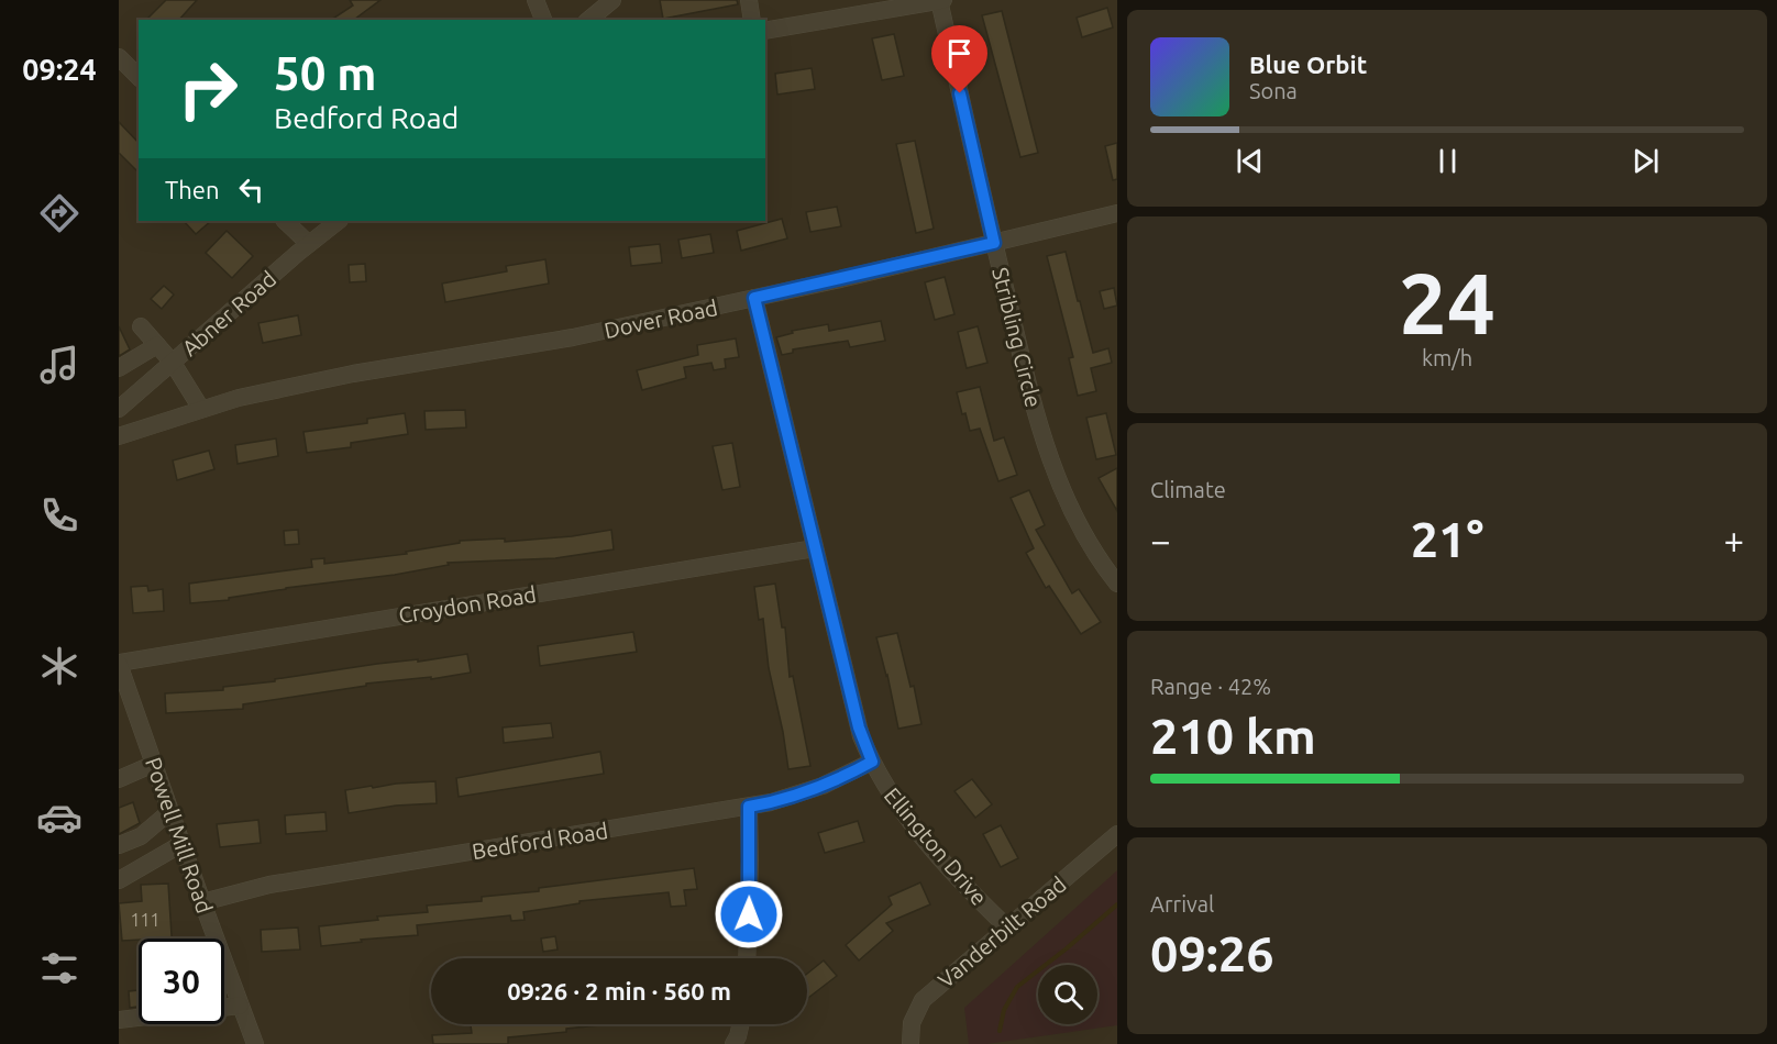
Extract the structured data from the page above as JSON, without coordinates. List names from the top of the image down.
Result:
{
  "streets": {
    "street": [
      "Abner Road",
      "Dover Road",
      "Stribling Circle",
      "Croydon Road",
      "Powell Mill Road",
      "Bedford Road",
      "Ellington Drive",
      "Vanderbilt Road"
    ]
  },
  "crossings": [
    ["Dover Road", "Stribling Circle"],
    ["Dover Road", "Ellington Drive"],
    ["Croydon Road", "Powell Mill Road"],
    ["Croydon Road", "Ellington Drive"],
    ["Powell Mill Road", "Bedford Road"],
    ["Bedford Road", "Ellington Drive"],
    ["Ellington Drive", "Vanderbilt Road"]
  ],
  "house_numbers": ["111"],
  "page": {
    "tabs": "09:24",
    "turn": ["50 m", "Bedford Road"],
    "song": ["Blue Orbit", "Sona"],
    "then": "Then",
    "tile": [
      ["24", "km/h"],
      "Climate",
      ["Range · 42%", "210 km"],
      ["Arrival", "09:26"]
    ],
    "heat": ["−", "21°", "+"],
    "limit": "30",
    "trip": "09:26 · 2 min · 560 m"
  }
}
